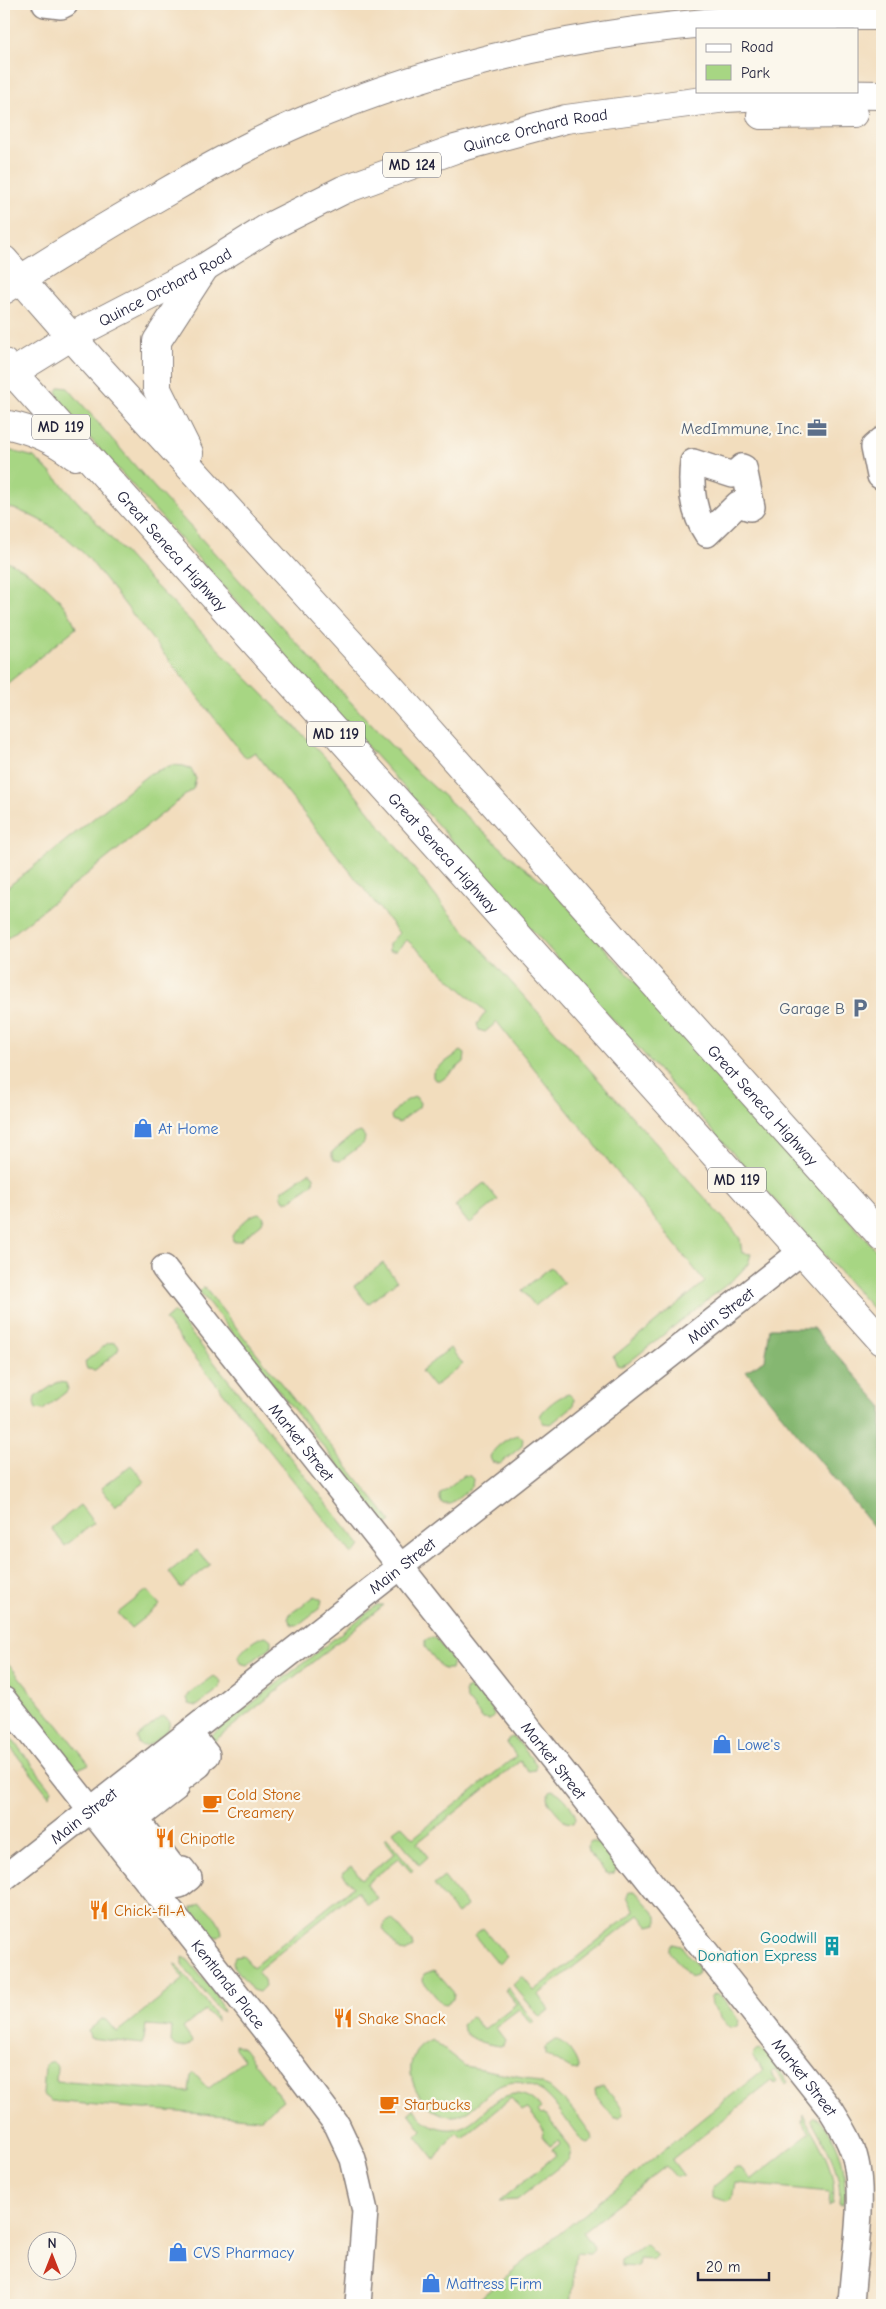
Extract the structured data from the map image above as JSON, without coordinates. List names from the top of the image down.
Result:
{
  "streets": {
    "main road": [
      "Quince Orchard Road",
      "MD 124",
      "MD 119",
      "Great Seneca Highway"
    ],
    "street": ["Main Street", "Market Street", "Kentlands Place"]
  },
  "crossings": [
    ["Quince Orchard Road", "Great Seneca Highway"],
    ["Great Seneca Highway", "Main Street"],
    ["Main Street", "Market Street"],
    ["Main Street", "Kentlands Place"]
  ],
  "places": {
    "office": ["MedImmune, Inc."],
    "parking": ["Garage B"],
    "shop": [
      "At Home",
      "Lowe's",
      "CVS Pharmacy",
      "Mattress Firm"
    ],
    "cafe": ["Cold Stone Creamery", "Starbucks"],
    "restaurant": ["Chipotle", "Chick-fil-A", "Shake Shack"],
    "building": ["Goodwill Donation Express"]
  },
  "legend": ["Road", "Park"],
  "scale_bar": "20 m",
  "north": "top"
}
